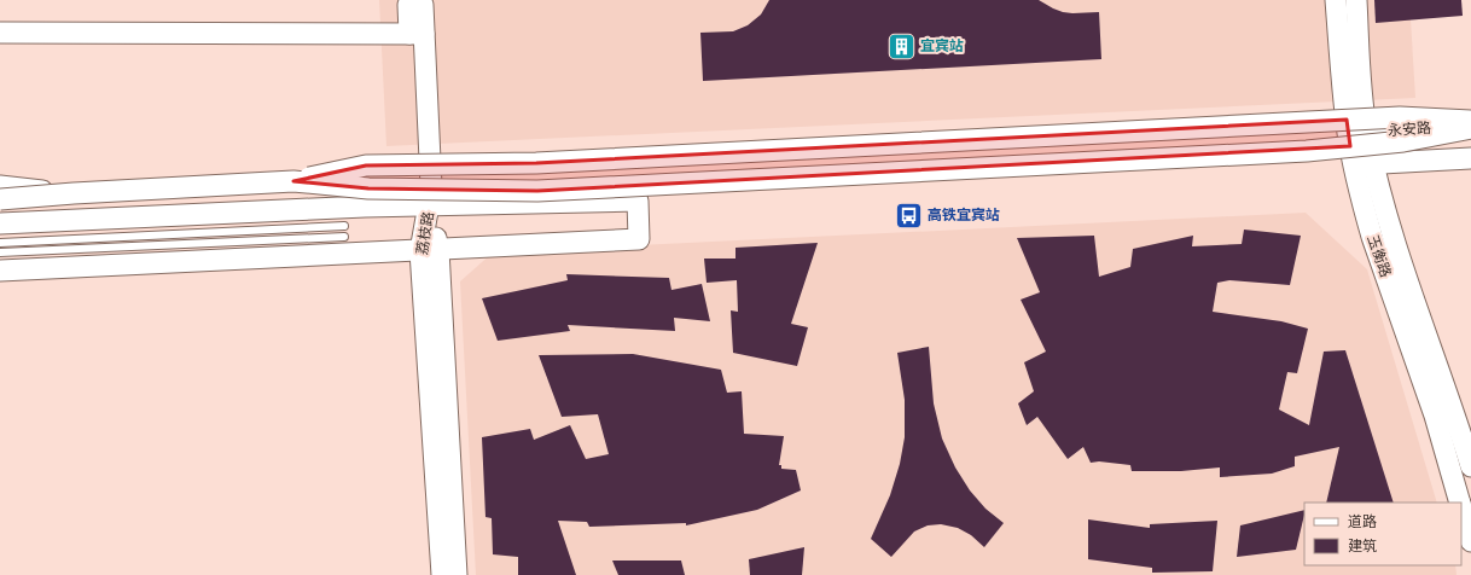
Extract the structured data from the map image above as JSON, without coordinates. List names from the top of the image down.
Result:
{
  "streets": {
    "street": ["永安路", "荔枝路", "玉衡路"]
  },
  "crossings": [
    ["永安路", "玉衡路"]
  ],
  "places": {
    "building": ["宜宾站"],
    "bus stop": ["高铁宜宾站"]
  },
  "legend": ["道路", "建筑"]
}
